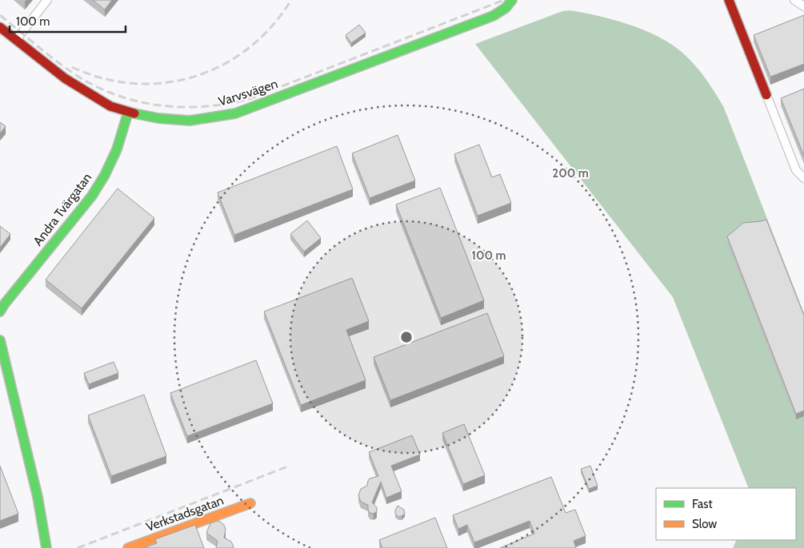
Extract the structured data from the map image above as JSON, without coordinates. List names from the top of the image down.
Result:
{
  "streets": {
    "street": ["Varvsvägen", "Andra Tvärgatan", "Verkstadsgatan"]
  },
  "crossings": [
    ["Varvsvägen", "Andra Tvärgatan"]
  ],
  "legend": ["Fast", "Slow"],
  "scale_bar": "100 m",
  "rings": ["200 m", "100 m"]
}
